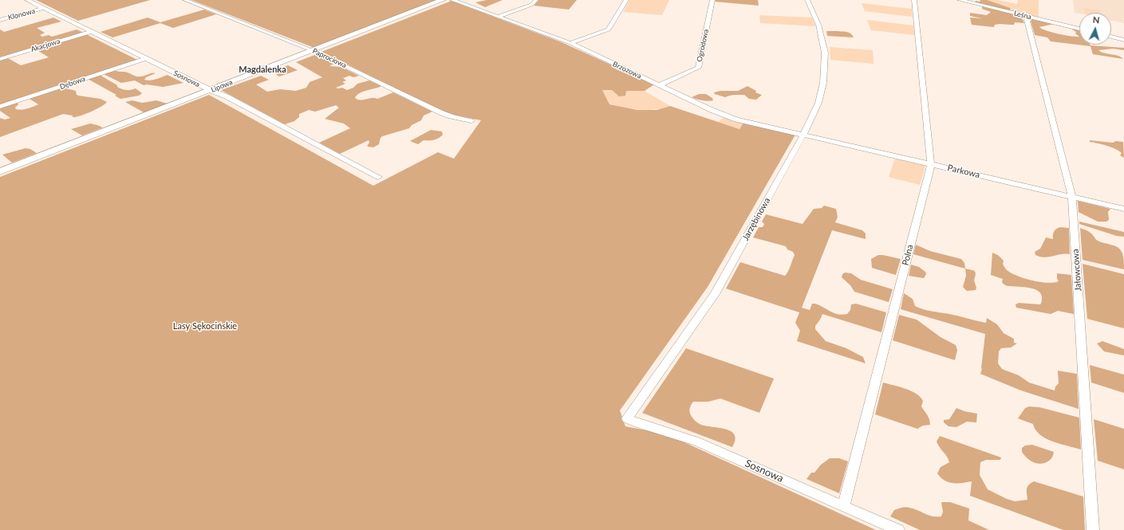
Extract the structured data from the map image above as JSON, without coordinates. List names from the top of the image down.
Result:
{
  "streets": {
    "street": [
      "Klonowa",
      "Leśna",
      "Akacjowa",
      "Ogrodowa",
      "Paprociowa",
      "Brzozowa",
      "Sosnowa",
      "Dębowa",
      "Lipowa",
      "Parkowa",
      "Jarzębinowa",
      "Polna",
      "Jałowcowa"
    ]
  },
  "crossings": [
    ["Klonowa", "Sosnowa"],
    ["Leśna", "Jałowcowa"],
    ["Akacjowa", "Sosnowa"],
    ["Ogrodowa", "Brzozowa"],
    ["Paprociowa", "Lipowa"],
    ["Brzozowa", "Parkowa"],
    ["Brzozowa", "Jarzębinowa"],
    ["Sosnowa", "Dębowa"],
    ["Sosnowa", "Lipowa"],
    ["Sosnowa", "Jarzębinowa"],
    ["Sosnowa", "Polna"],
    ["Parkowa", "Jarzębinowa"],
    ["Parkowa", "Polna"],
    ["Parkowa", "Jałowcowa"]
  ],
  "districts": ["Magdalenka"],
  "parks": ["Lasy Sękocińskie"],
  "north": "top"
}
